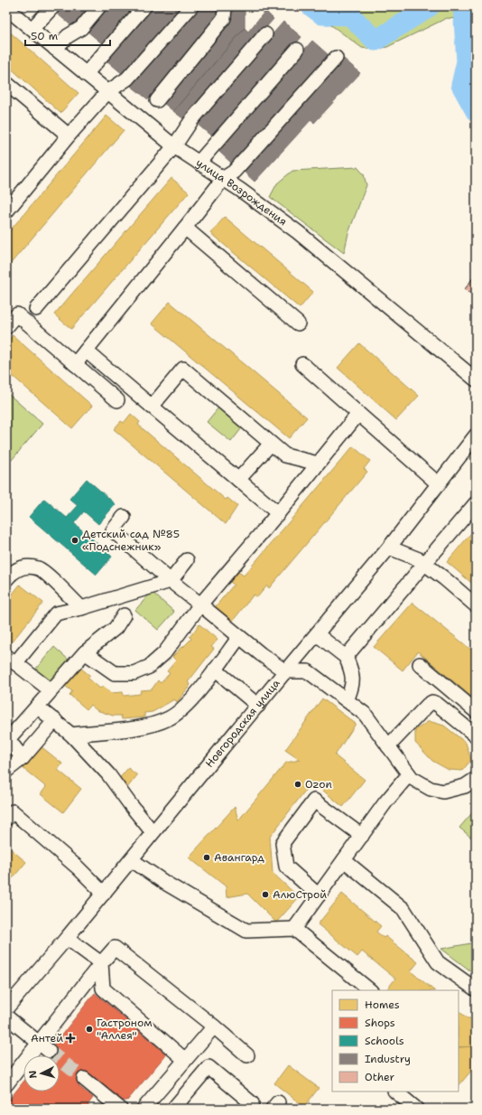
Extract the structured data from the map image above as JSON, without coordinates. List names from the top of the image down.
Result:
{
  "streets": {
    "street": ["улица Возрождения", "Новгородская улица"]
  },
  "places": {
    "other": [
      "Детский сад №85 «Подснежник»",
      "Ozon",
      "Авангард",
      "АлюСтрой",
      "Гастроном \"Аллея\""
    ],
    "health": ["Антей"]
  },
  "legend": [
    "Homes",
    "Shops",
    "Schools",
    "Industry",
    "Other"
  ],
  "scale_bar": "50 m",
  "north": "left"
}
